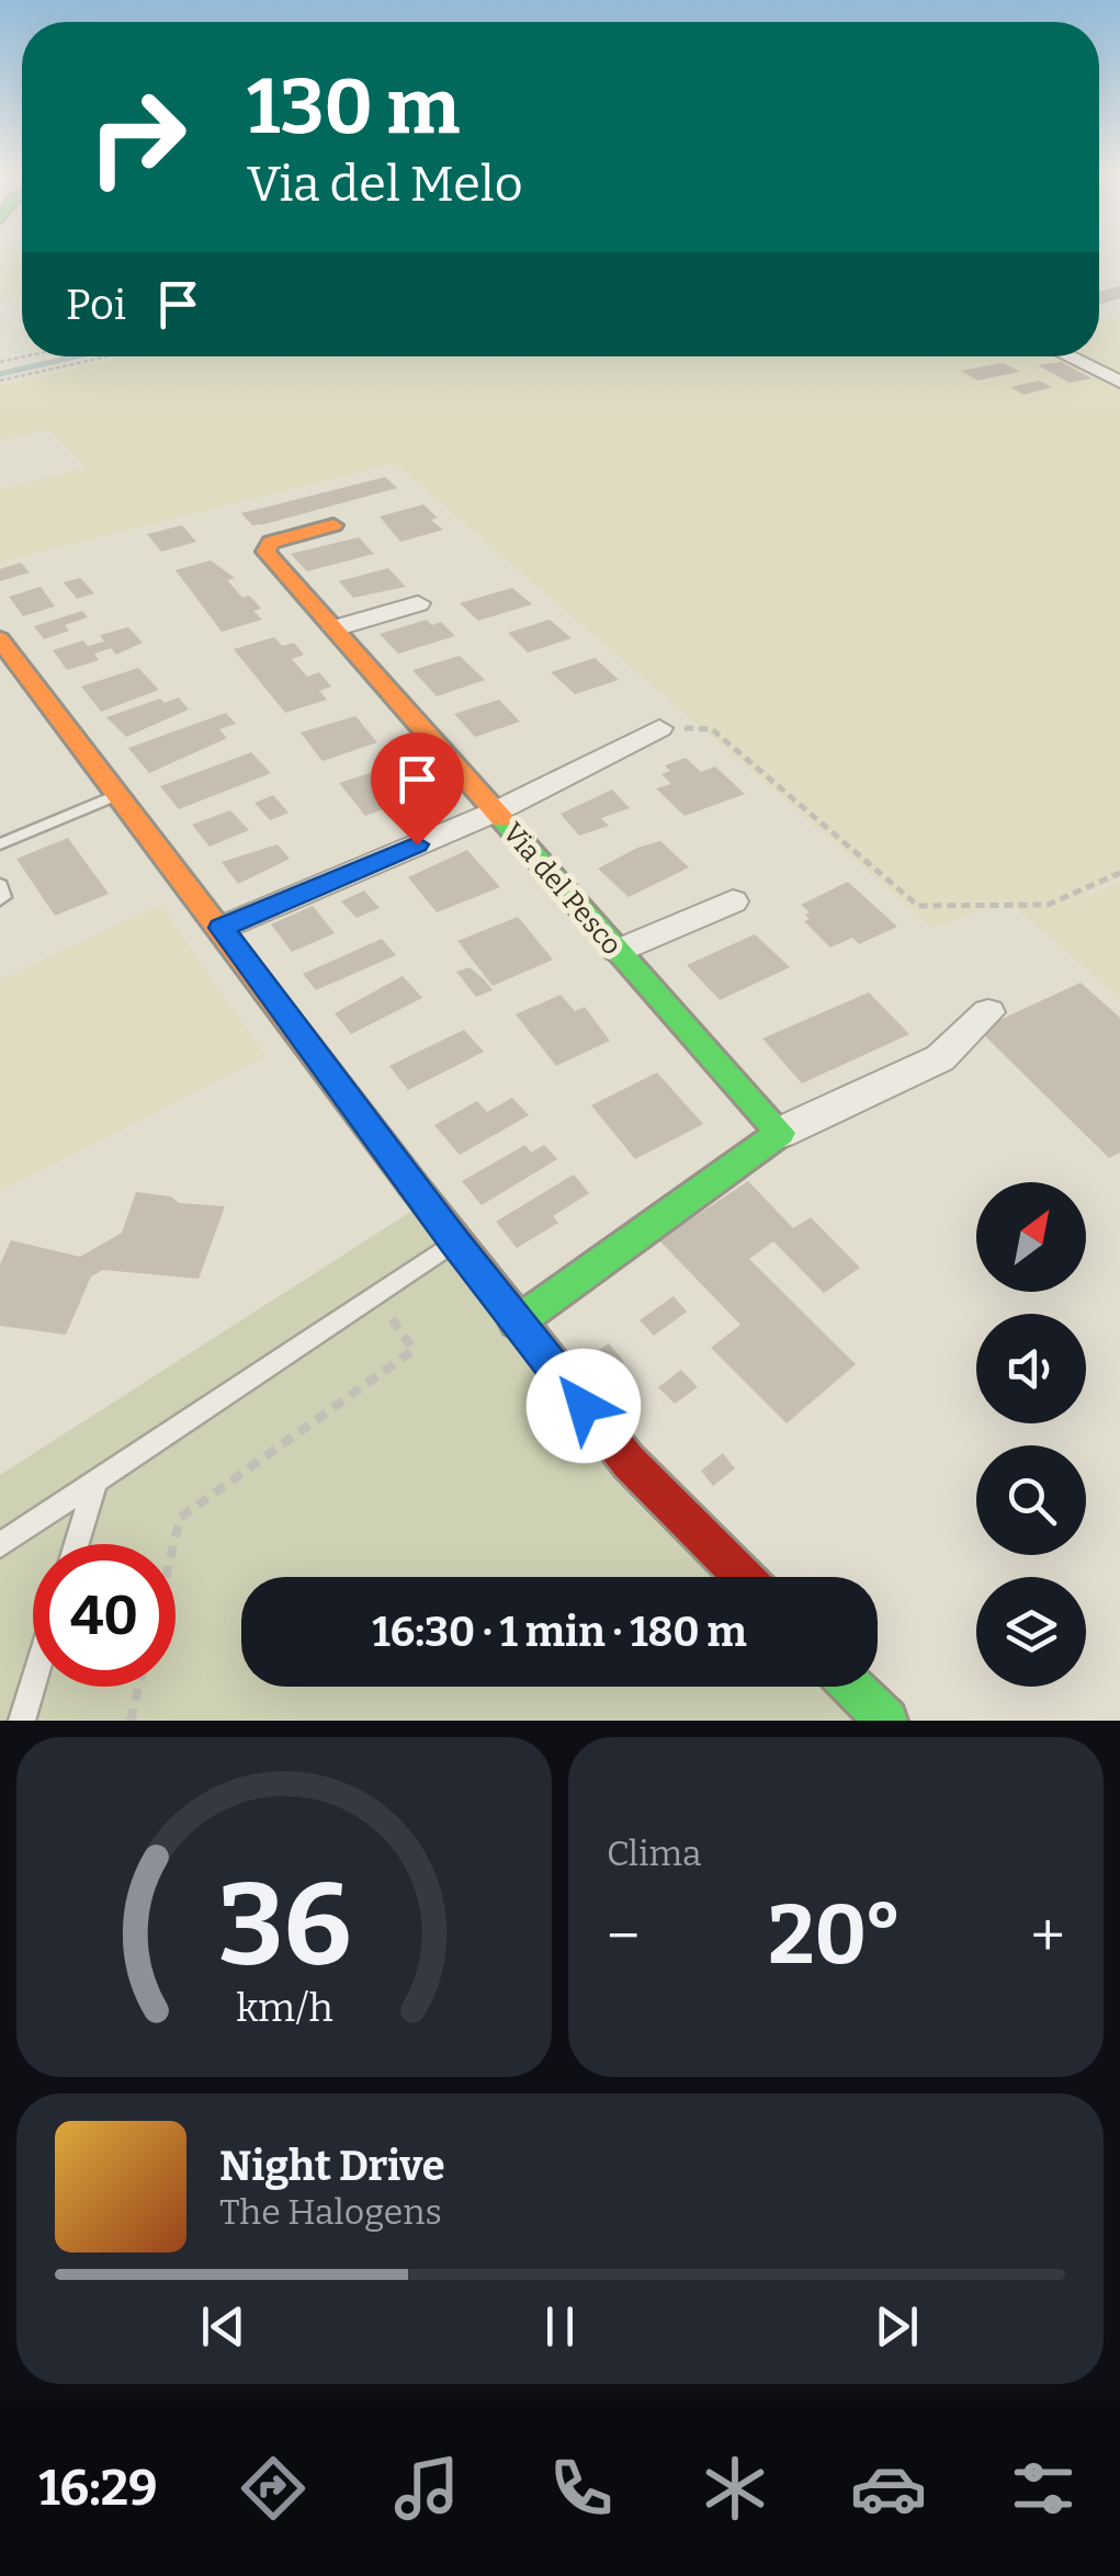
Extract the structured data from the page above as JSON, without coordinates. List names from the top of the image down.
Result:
{
  "streets": {
    "street": ["Via del Pesco"]
  },
  "north": "top right",
  "page": {
    "turn": ["130 m", "Via del Melo"],
    "then": "Poi",
    "limit": "40",
    "trip": "16:30 · 1 min · 180 m",
    "tile": "Clima",
    "heat": ["−", "20°", "+"],
    "song": ["Night Drive", "The Halogens"],
    "tabs": "16:29",
    "gauge": ["36", "km/h"]
  }
}
